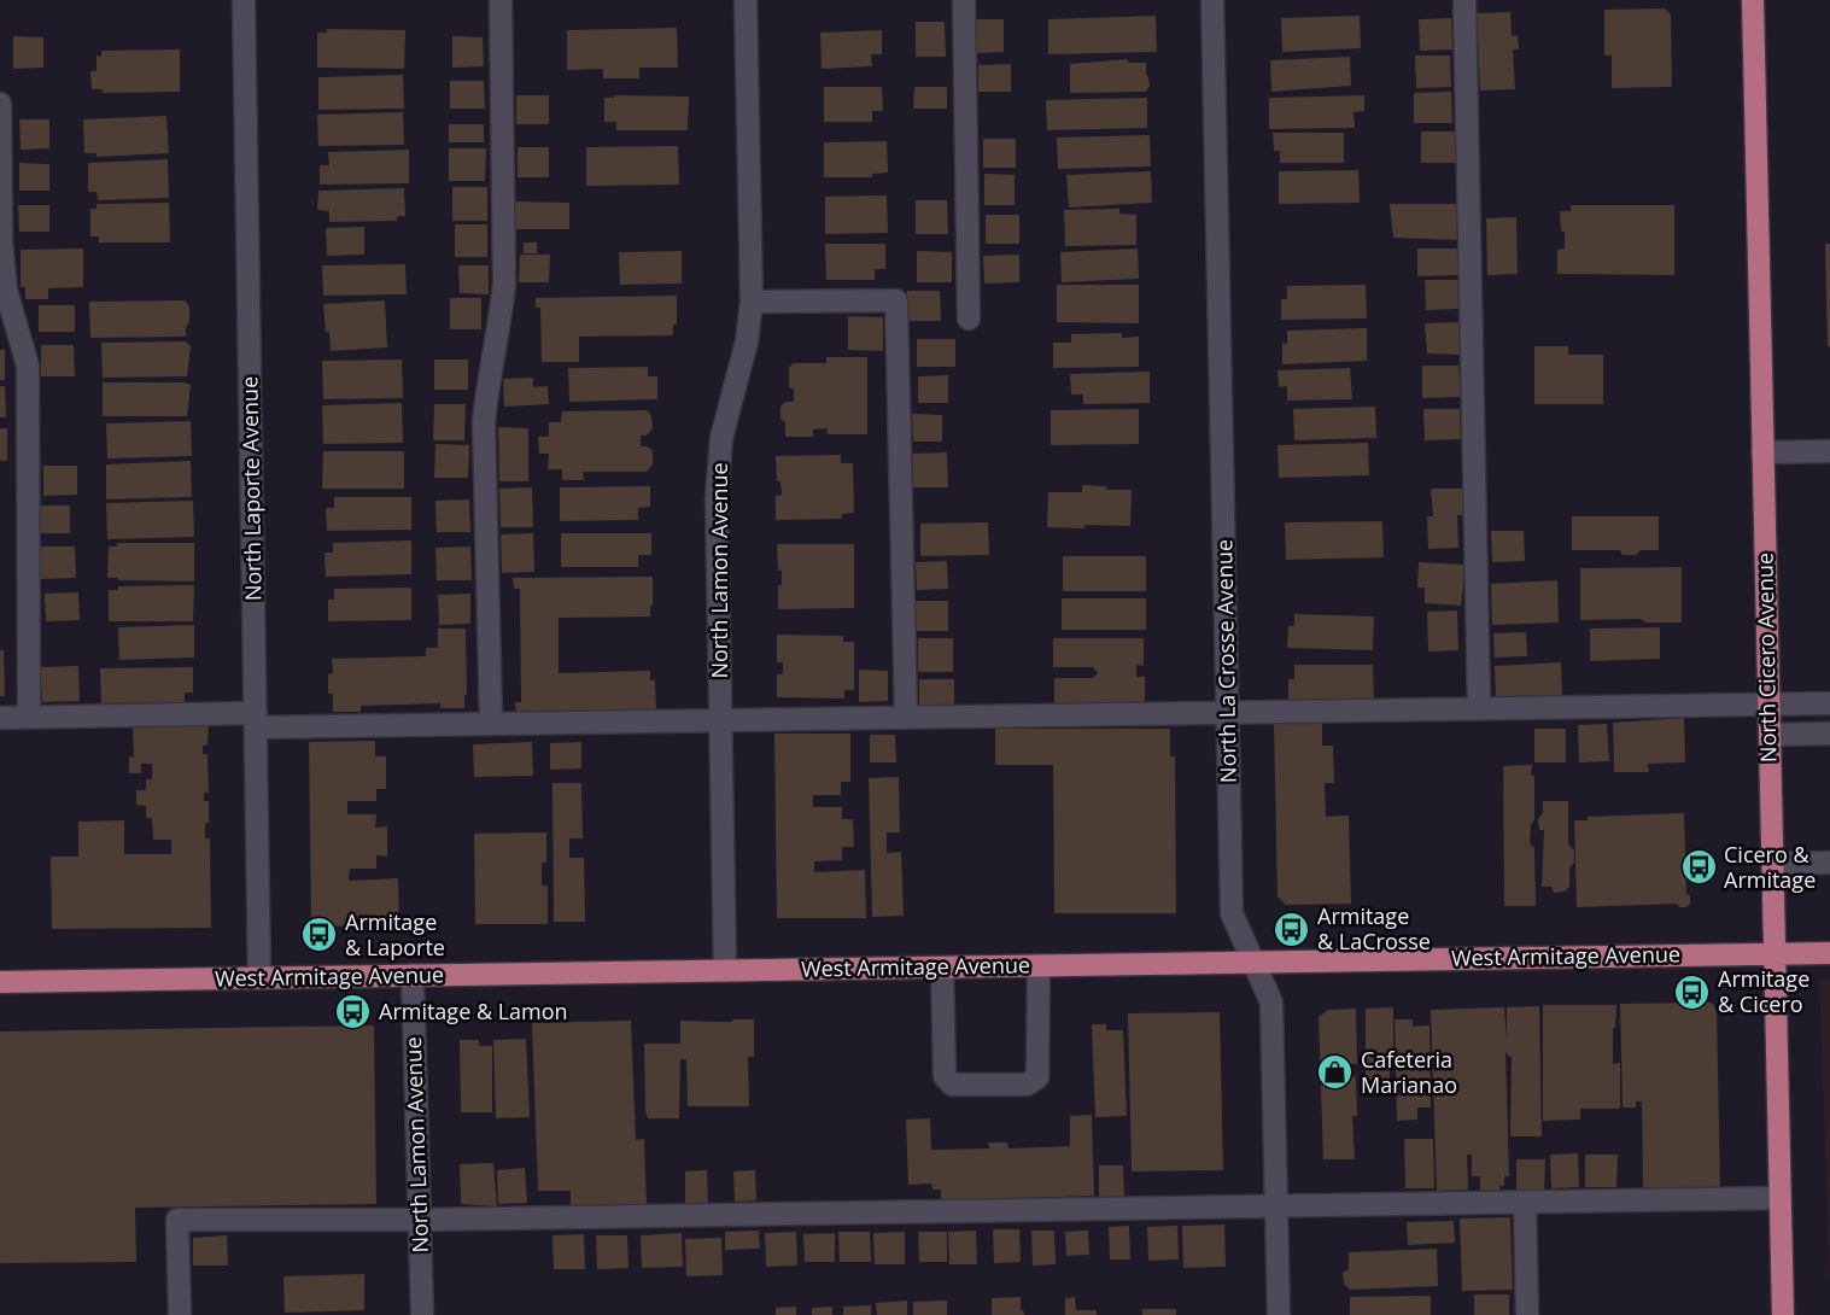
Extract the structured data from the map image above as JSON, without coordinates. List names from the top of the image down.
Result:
{
  "streets": {
    "main road": ["North Cicero Avenue", "West Armitage Avenue"],
    "street": ["North Laporte Avenue", "North Lamon Avenue", "North La Crosse Avenue"]
  },
  "crossings": [
    ["North Laporte Avenue", "West Armitage Avenue"],
    ["North Lamon Avenue", "West Armitage Avenue"],
    ["North Cicero Avenue", "West Armitage Avenue"],
    ["North La Crosse Avenue", "West Armitage Avenue"]
  ],
  "places": {
    "bus stop": [
      "Cicero & Armitage",
      "Armitage & LaCrosse",
      "Armitage & Laporte",
      "Armitage & Cicero",
      "Armitage & Lamon"
    ],
    "shop": ["Cafeteria Marianao"]
  }
}
